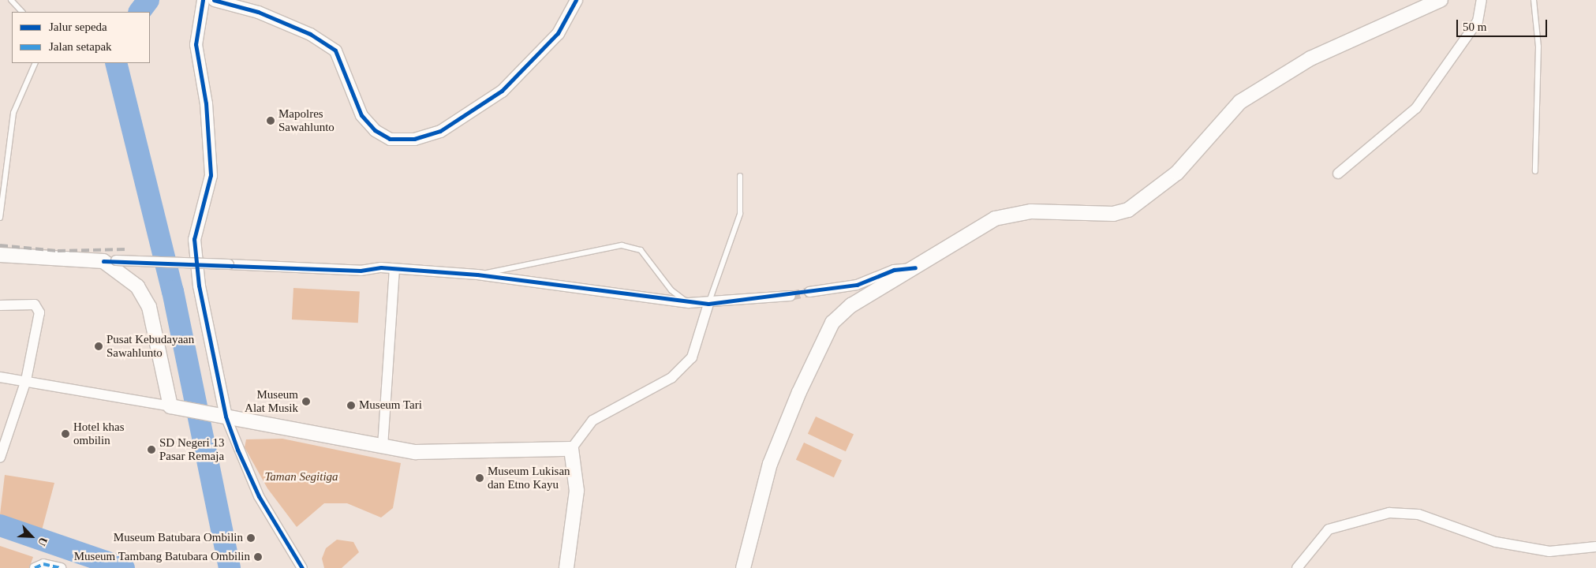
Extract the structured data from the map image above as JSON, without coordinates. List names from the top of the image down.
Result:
{
  "parks": ["Taman Segitiga"],
  "places": [
    "Mapolres Sawahlunto",
    "Pusat Kebudayaan Sawahlunto",
    "Museum Alat Musik",
    "Museum Tari",
    "Hotel khas ombilin",
    "SD Negeri 13 Pasar Remaja",
    "Museum Lukisan dan Etno Kayu",
    "Museum Batubara Ombilin",
    "Museum Tambang Batubara Ombilin"
  ],
  "legend": ["Jalur sepeda", "Jalan setapak"],
  "scale_bar": "50 m",
  "north": "bottom right"
}
